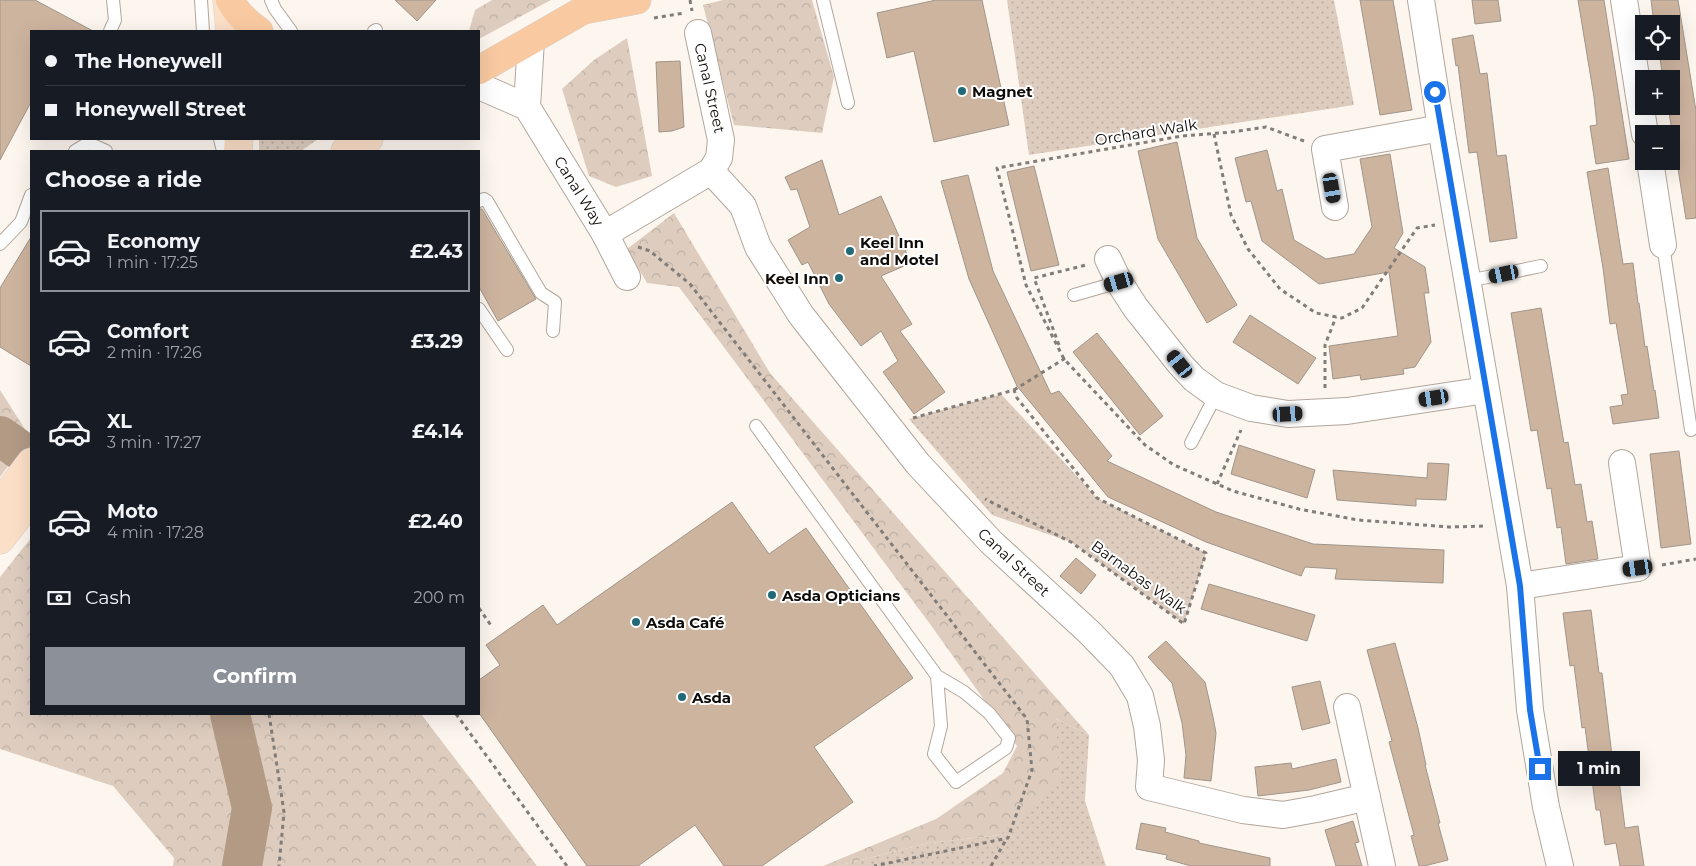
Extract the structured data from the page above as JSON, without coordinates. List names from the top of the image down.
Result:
{
  "streets": {
    "street": ["Canal Street", "Canal Way"],
    "path": ["Orchard Walk", "Barnabas Walk"]
  },
  "places": [
    "Magnet",
    "Keel Inn and Motel",
    "Keel Inn",
    "Asda Opticians",
    "Asda Café",
    "Asda"
  ],
  "page": {
    "map_buttons": ["+", "−"],
    "banner": ["The Honeywell", "Honeywell Street"],
    "heading": "Choose a ride",
    "list": [
      {
        "name": "Economy",
        "note": "1 min · 17:25",
        "value": "£2.43"
      },
      {
        "name": "Comfort",
        "note": "2 min · 17:26",
        "value": "£3.29"
      },
      {
        "name": "XL",
        "note": "3 min · 17:27",
        "value": "£4.14"
      },
      {
        "name": "Moto",
        "note": "4 min · 17:28",
        "value": "£2.40"
      }
    ],
    "pay": ["Cash", "200 m"],
    "buttons": "Confirm",
    "bubble": "1 min"
  }
}
